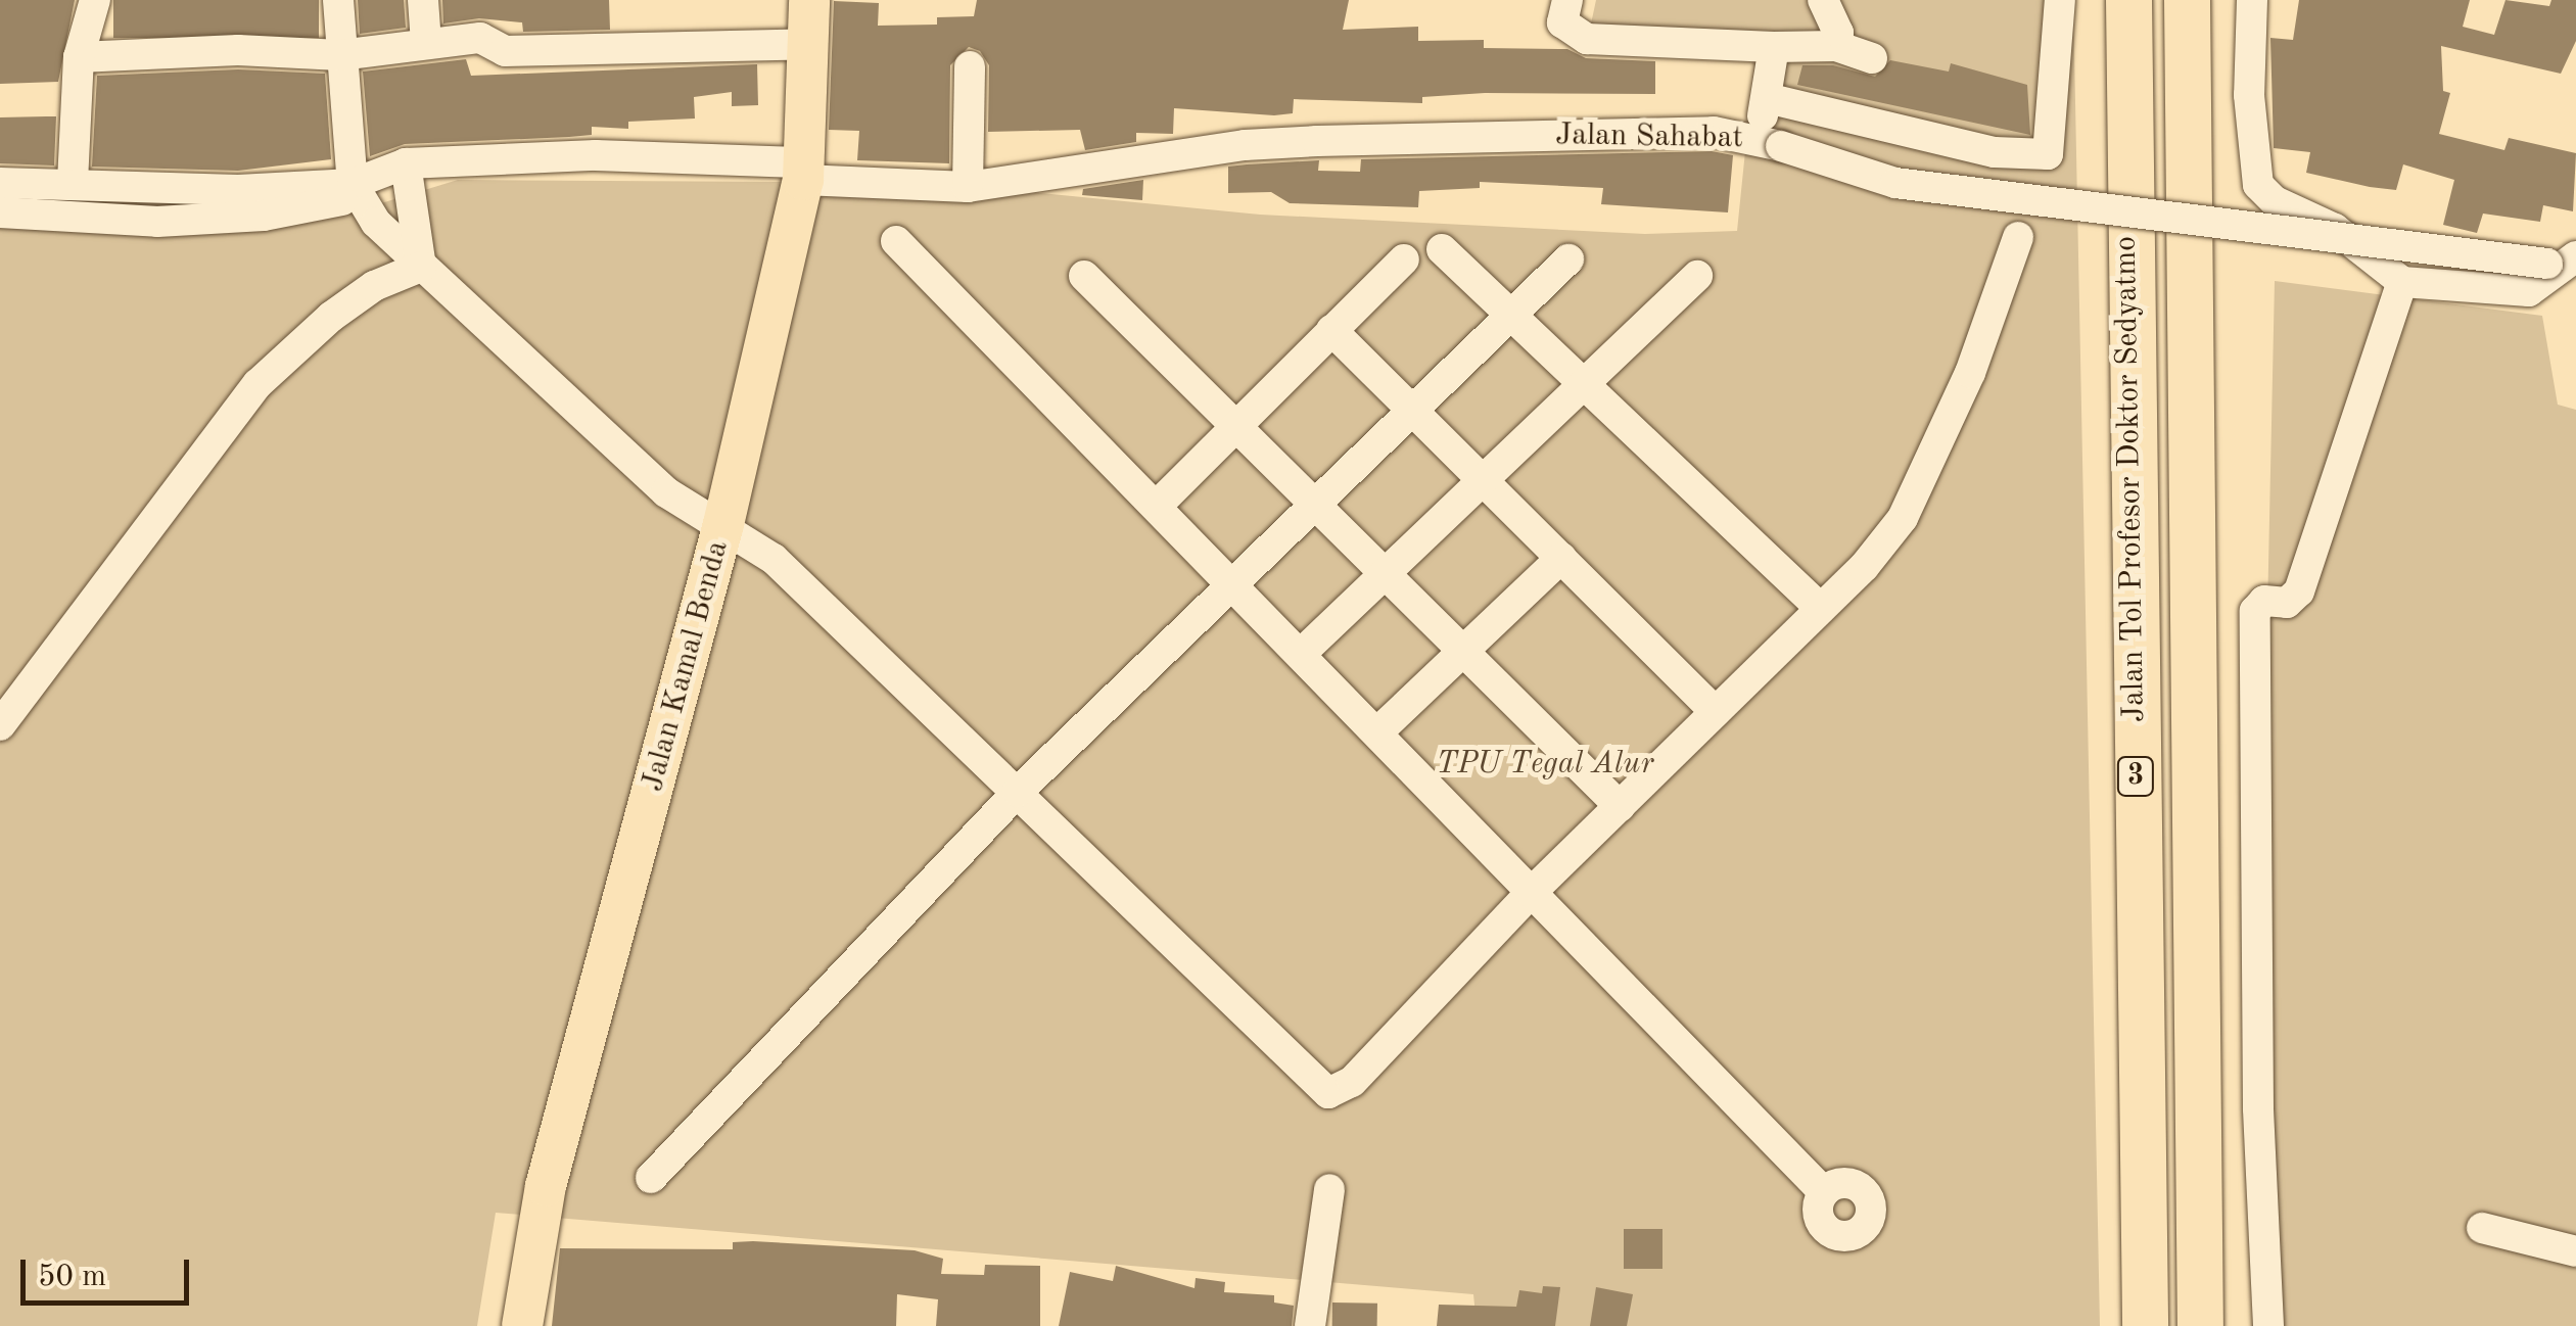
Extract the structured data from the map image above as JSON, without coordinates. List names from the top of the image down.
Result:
{
  "streets": {
    "highway": ["Jalan Tol Profesor Doktor Sedyatmo", "3"],
    "main road": ["Jalan Kamal Benda"],
    "street": ["Jalan Sahabat"]
  },
  "crossings": [
    ["Jalan Sahabat", "Jalan Kamal Benda"]
  ],
  "parks": ["TPU Tegal Alur"],
  "scale_bar": "50 m"
}
